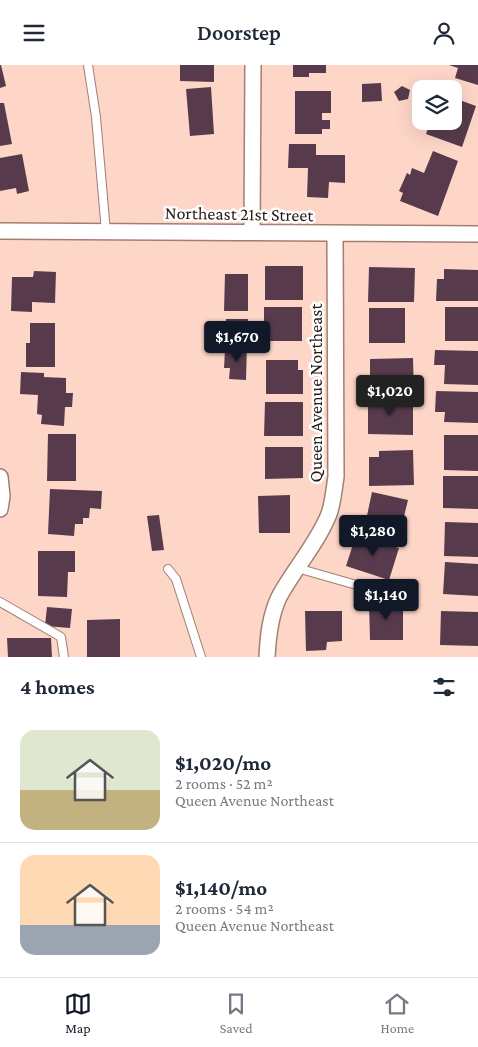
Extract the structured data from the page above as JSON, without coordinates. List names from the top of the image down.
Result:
{
  "streets": {
    "street": ["Northeast 21st Street", "Queen Avenue Northeast"]
  },
  "crossings": [
    ["Northeast 21st Street", "Queen Avenue Northeast"]
  ],
  "page": {
    "header": "Doorstep",
    "price": [
      "$1,670",
      "$1,020",
      "$1,280",
      "$1,140"
    ],
    "heading": "4 homes",
    "list": [
      {
        "name": "$1,020/mo",
        "note": "2 rooms · 52 m² · Queen Avenue Northeast"
      },
      {
        "name": "$1,140/mo",
        "note": "2 rooms · 54 m² · Queen Avenue Northeast"
      }
    ],
    "tabs": ["Map", "Saved", "Home"]
  }
}
